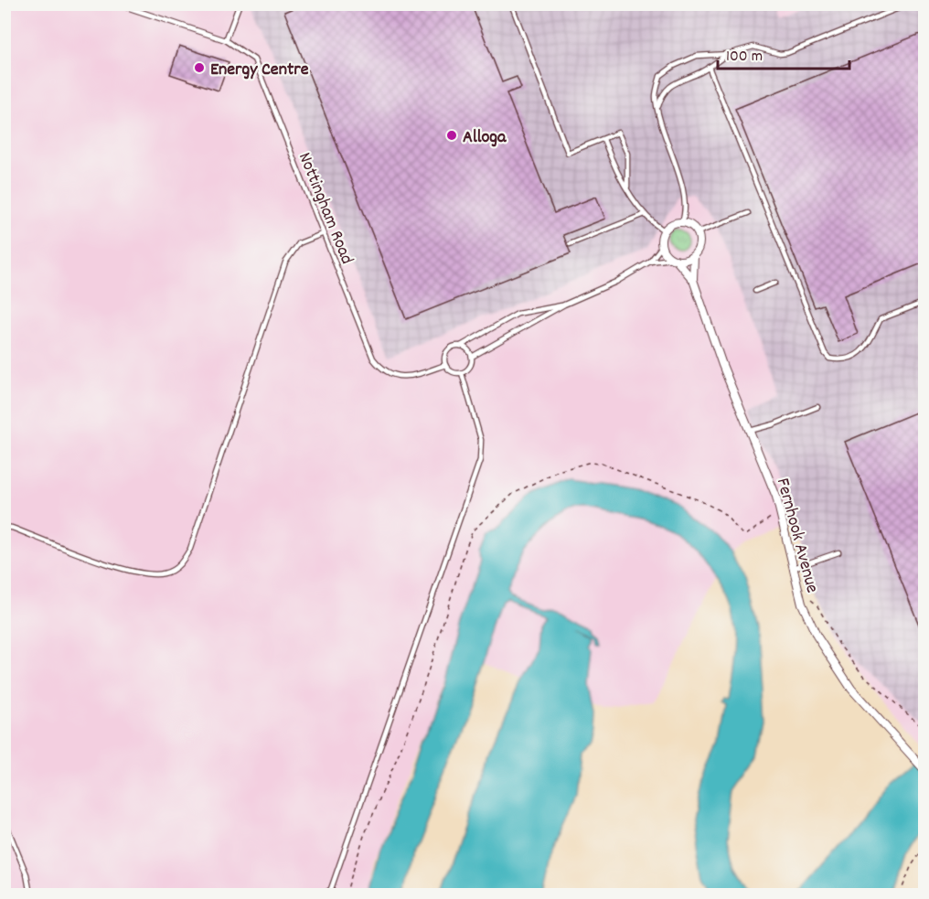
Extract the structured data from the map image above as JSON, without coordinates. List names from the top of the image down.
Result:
{
  "streets": {
    "street": ["Fernhook Avenue"],
    "lane": ["Nottingham Road"]
  },
  "places": ["Energy Centre", "Alloga"],
  "scale_bar": "100 m"
}
